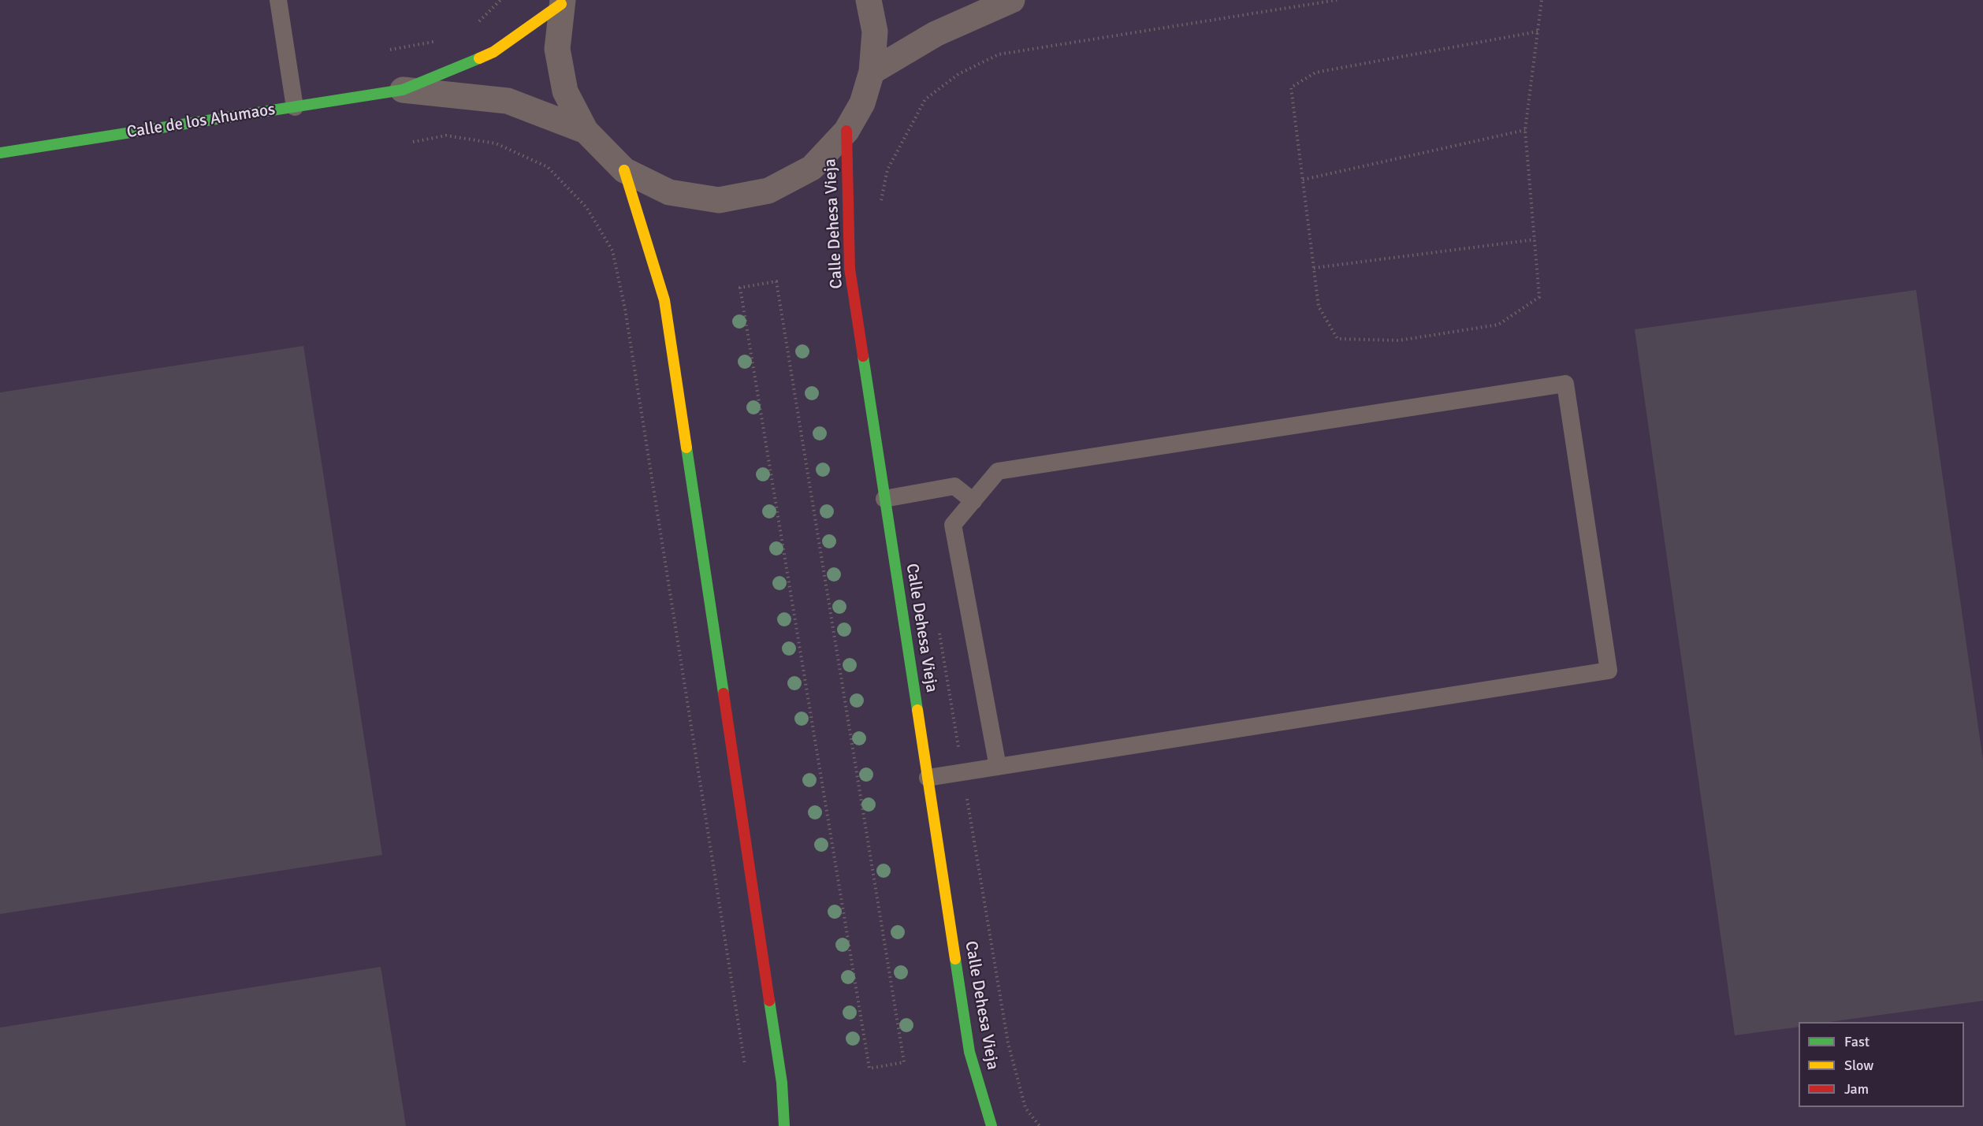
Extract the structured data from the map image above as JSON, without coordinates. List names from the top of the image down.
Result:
{
  "streets": {
    "street": ["Calle de los Ahumaos", "Calle Dehesa Vieja"]
  },
  "legend": ["Fast", "Slow", "Jam"]
}
